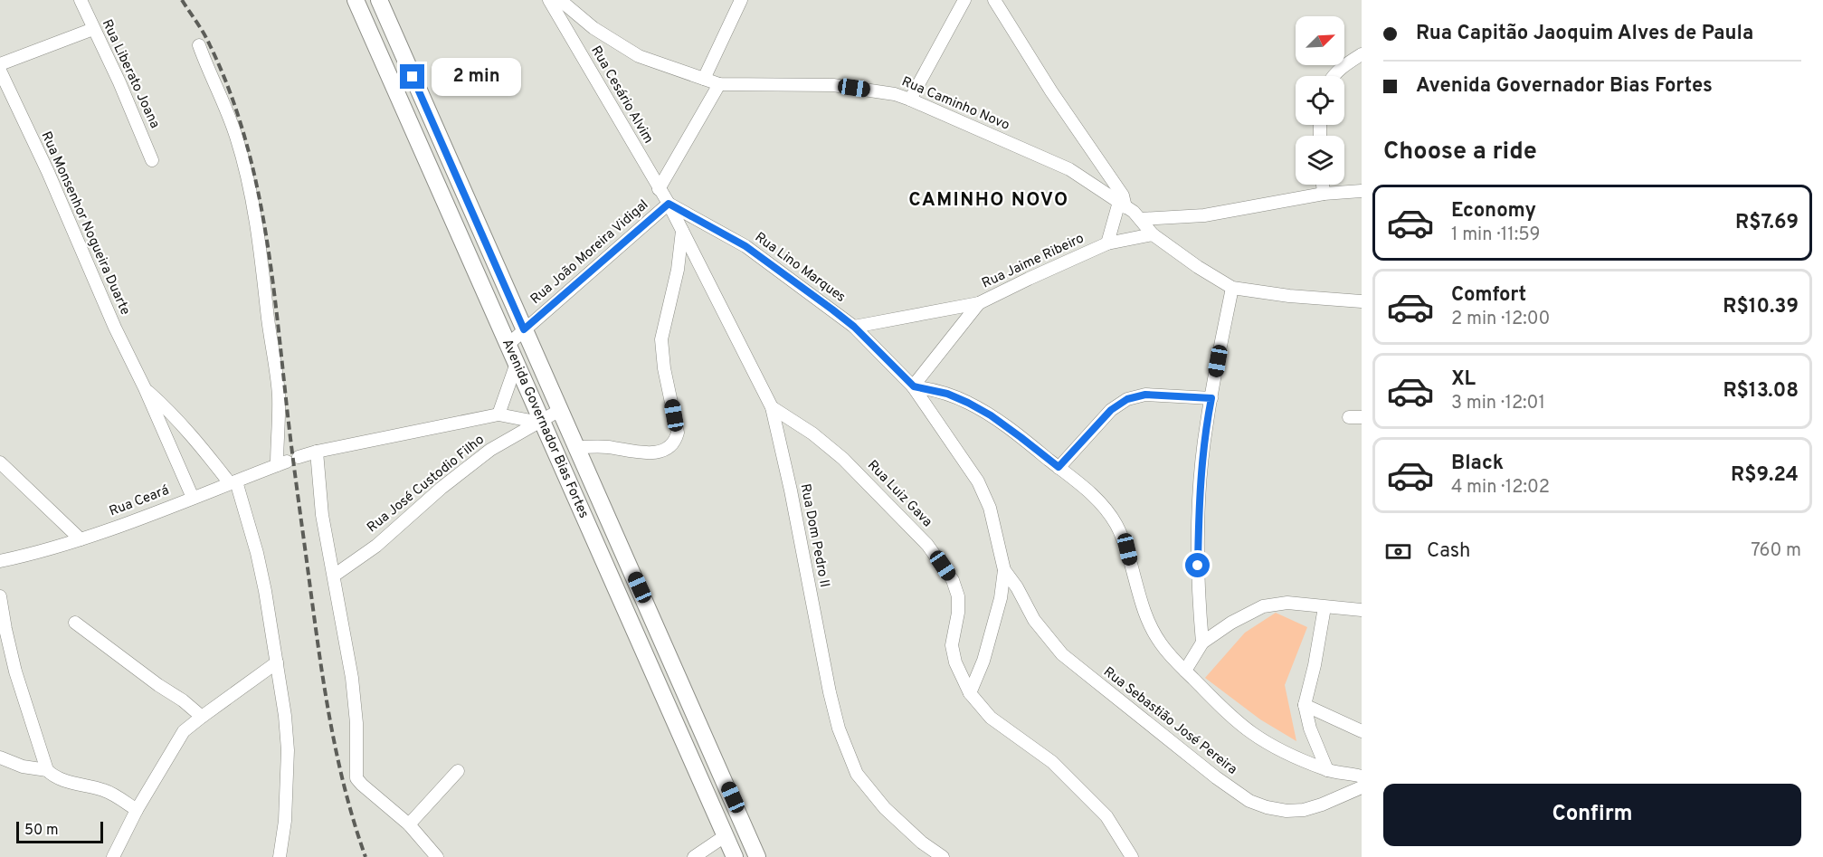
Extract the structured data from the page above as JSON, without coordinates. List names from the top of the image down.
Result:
{
  "streets": {
    "main road": ["Avenida Governador Bias Fortes"],
    "street": [
      "Rua Liberato Joana",
      "Rua Cesário Alvim",
      "Rua Caminho Novo",
      "Rua Monsenhor Nogueira Duarte",
      "Rua João Moreira Vidigal",
      "Rua Jaime Ribeiro",
      "Rua Lino Marques",
      "Rua José Custodio Filho",
      "Rua Luiz Gava",
      "Rua Ceará",
      "Rua Dom Pedro II",
      "Rua Sebastião José Pereira"
    ]
  },
  "crossings": [
    ["Rua Cesário Alvim", "Rua João Moreira Vidigal"],
    ["Rua Cesário Alvim", "Rua Lino Marques"],
    ["Rua Cesário Alvim", "Rua Dom Pedro II"],
    ["Rua Caminho Novo", "Rua Jaime Ribeiro"],
    ["Rua Monsenhor Nogueira Duarte", "Rua Ceará"],
    ["Rua João Moreira Vidigal", "Rua Lino Marques"],
    ["Rua João Moreira Vidigal", "Avenida Governador Bias Fortes"],
    ["Rua João Moreira Vidigal", "Rua Dom Pedro II"],
    ["Rua Jaime Ribeiro", "Rua Lino Marques"],
    ["Rua Lino Marques", "Rua Dom Pedro II"],
    ["Rua Lino Marques", "Rua Sebastião José Pereira"],
    ["Avenida Governador Bias Fortes", "Rua José Custodio Filho"],
    ["Avenida Governador Bias Fortes", "Rua Ceará"],
    ["Rua José Custodio Filho", "Rua Ceará"],
    ["Rua Luiz Gava", "Rua Dom Pedro II"]
  ],
  "districts": ["CAMINHO NOVO"],
  "scale_bar": "50 m",
  "north": "top right",
  "page": {
    "banner": ["Rua Capitão Jaoquim Alves de Paula", "Avenida Governador Bias Fortes"],
    "bubble": "2 min",
    "heading": "Choose a ride",
    "list": [
      {
        "name": "Economy",
        "note": "1 min · 11:59",
        "value": "R$7.69"
      },
      {
        "name": "Comfort",
        "note": "2 min · 12:00",
        "value": "R$10.39"
      },
      {
        "name": "XL",
        "note": "3 min · 12:01",
        "value": "R$13.08"
      },
      {
        "name": "Black",
        "note": "4 min · 12:02",
        "value": "R$9.24"
      }
    ],
    "pay": ["Cash", "760 m"],
    "buttons": "Confirm",
    "scale": "50 m"
  }
}
